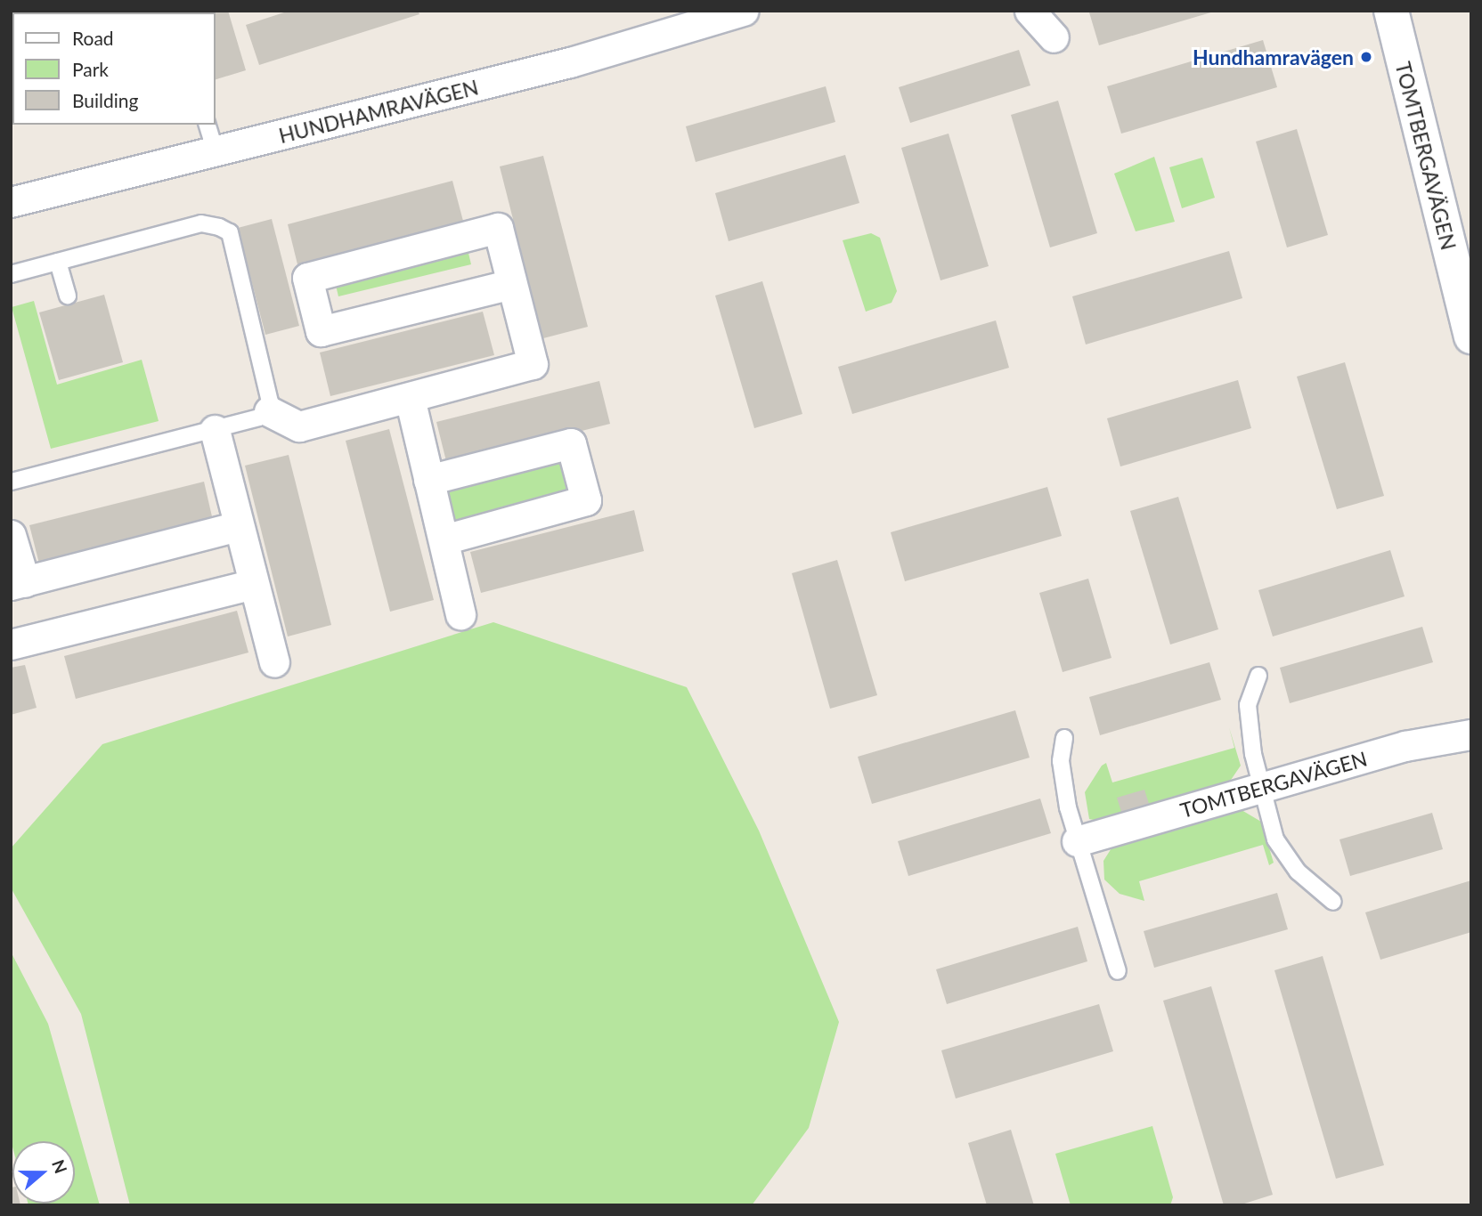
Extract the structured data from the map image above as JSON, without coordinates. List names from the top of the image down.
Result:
{
  "streets": {
    "street": ["HUNDHAMRAVÄGEN", "TOMTBERGAVÄGEN"]
  },
  "places": ["Hundhamravägen"],
  "legend": ["Road", "Park", "Building"],
  "north": "right"
}
